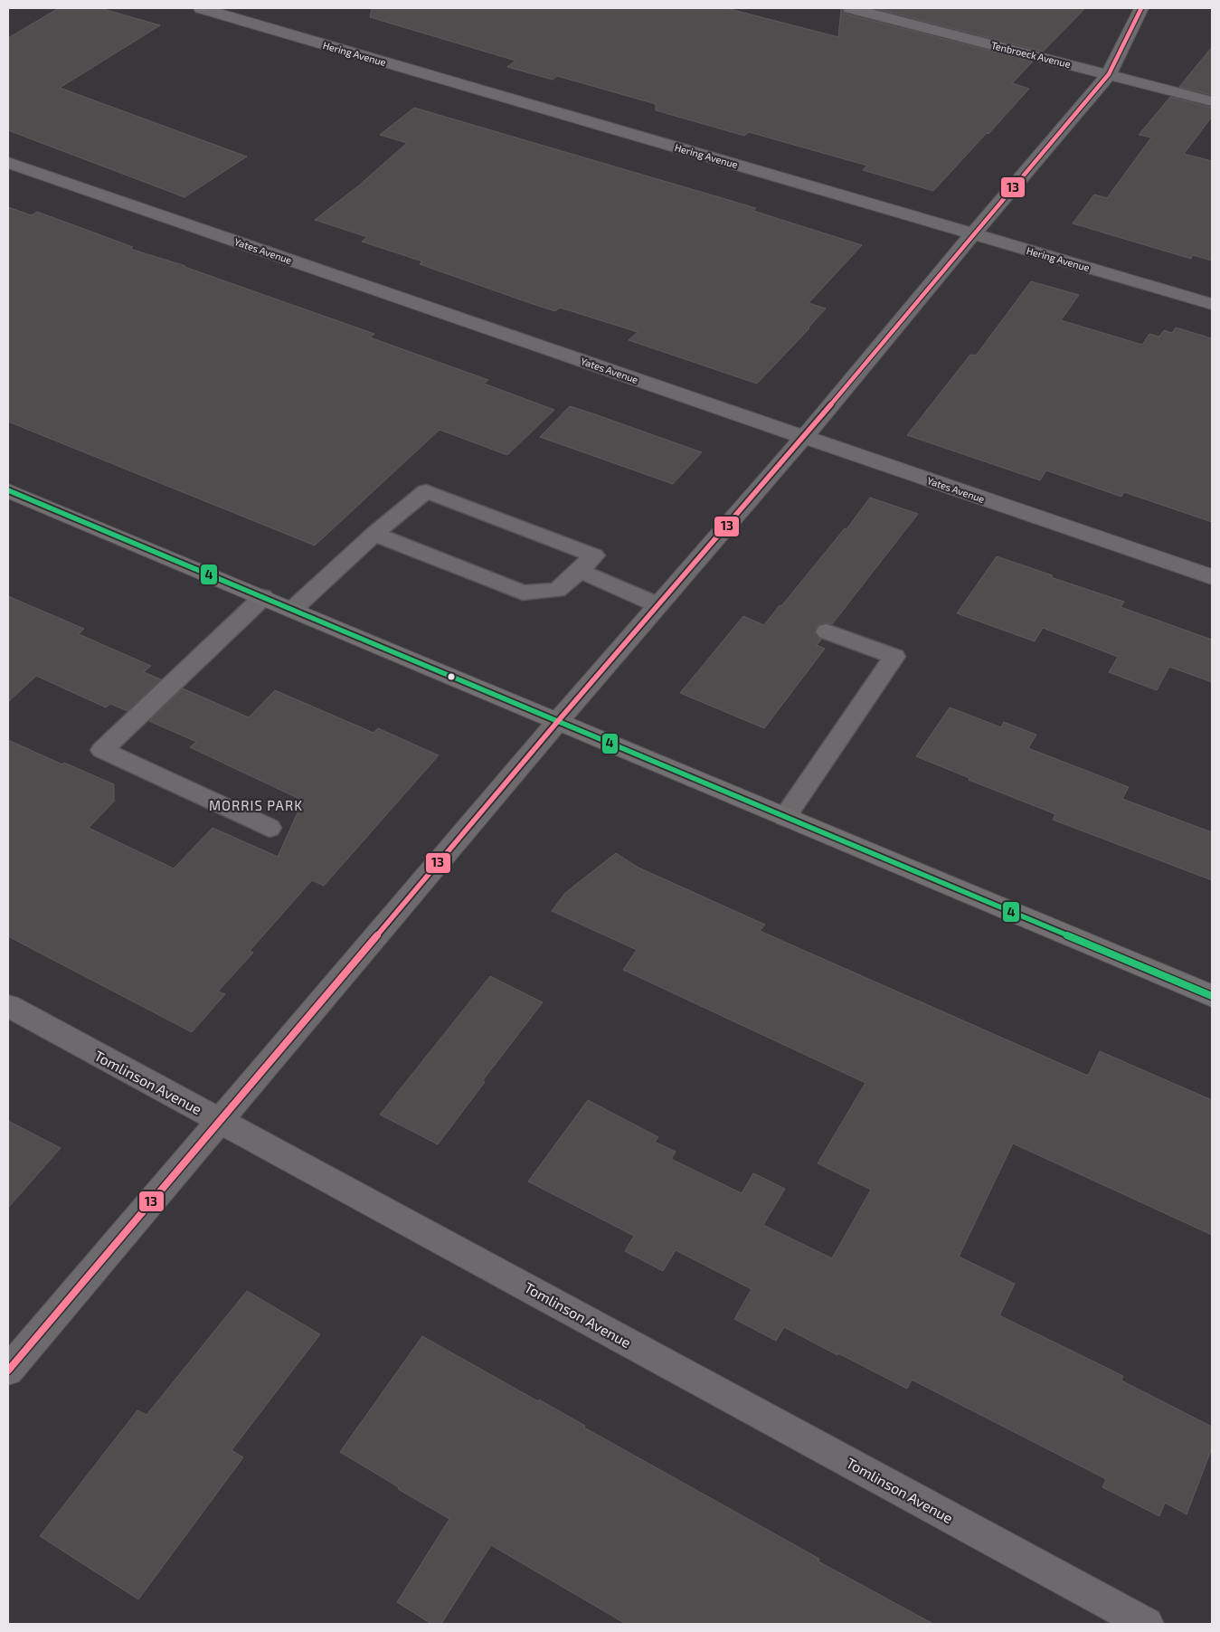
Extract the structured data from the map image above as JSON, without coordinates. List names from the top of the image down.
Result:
{
  "streets": {
    "street": [
      "Hering Avenue",
      "Tenbroeck Avenue",
      "Yates Avenue",
      "Tomlinson Avenue"
    ]
  },
  "districts": ["MORRIS PARK"],
  "lines": ["transit line 13", "transit line 4"]
}
